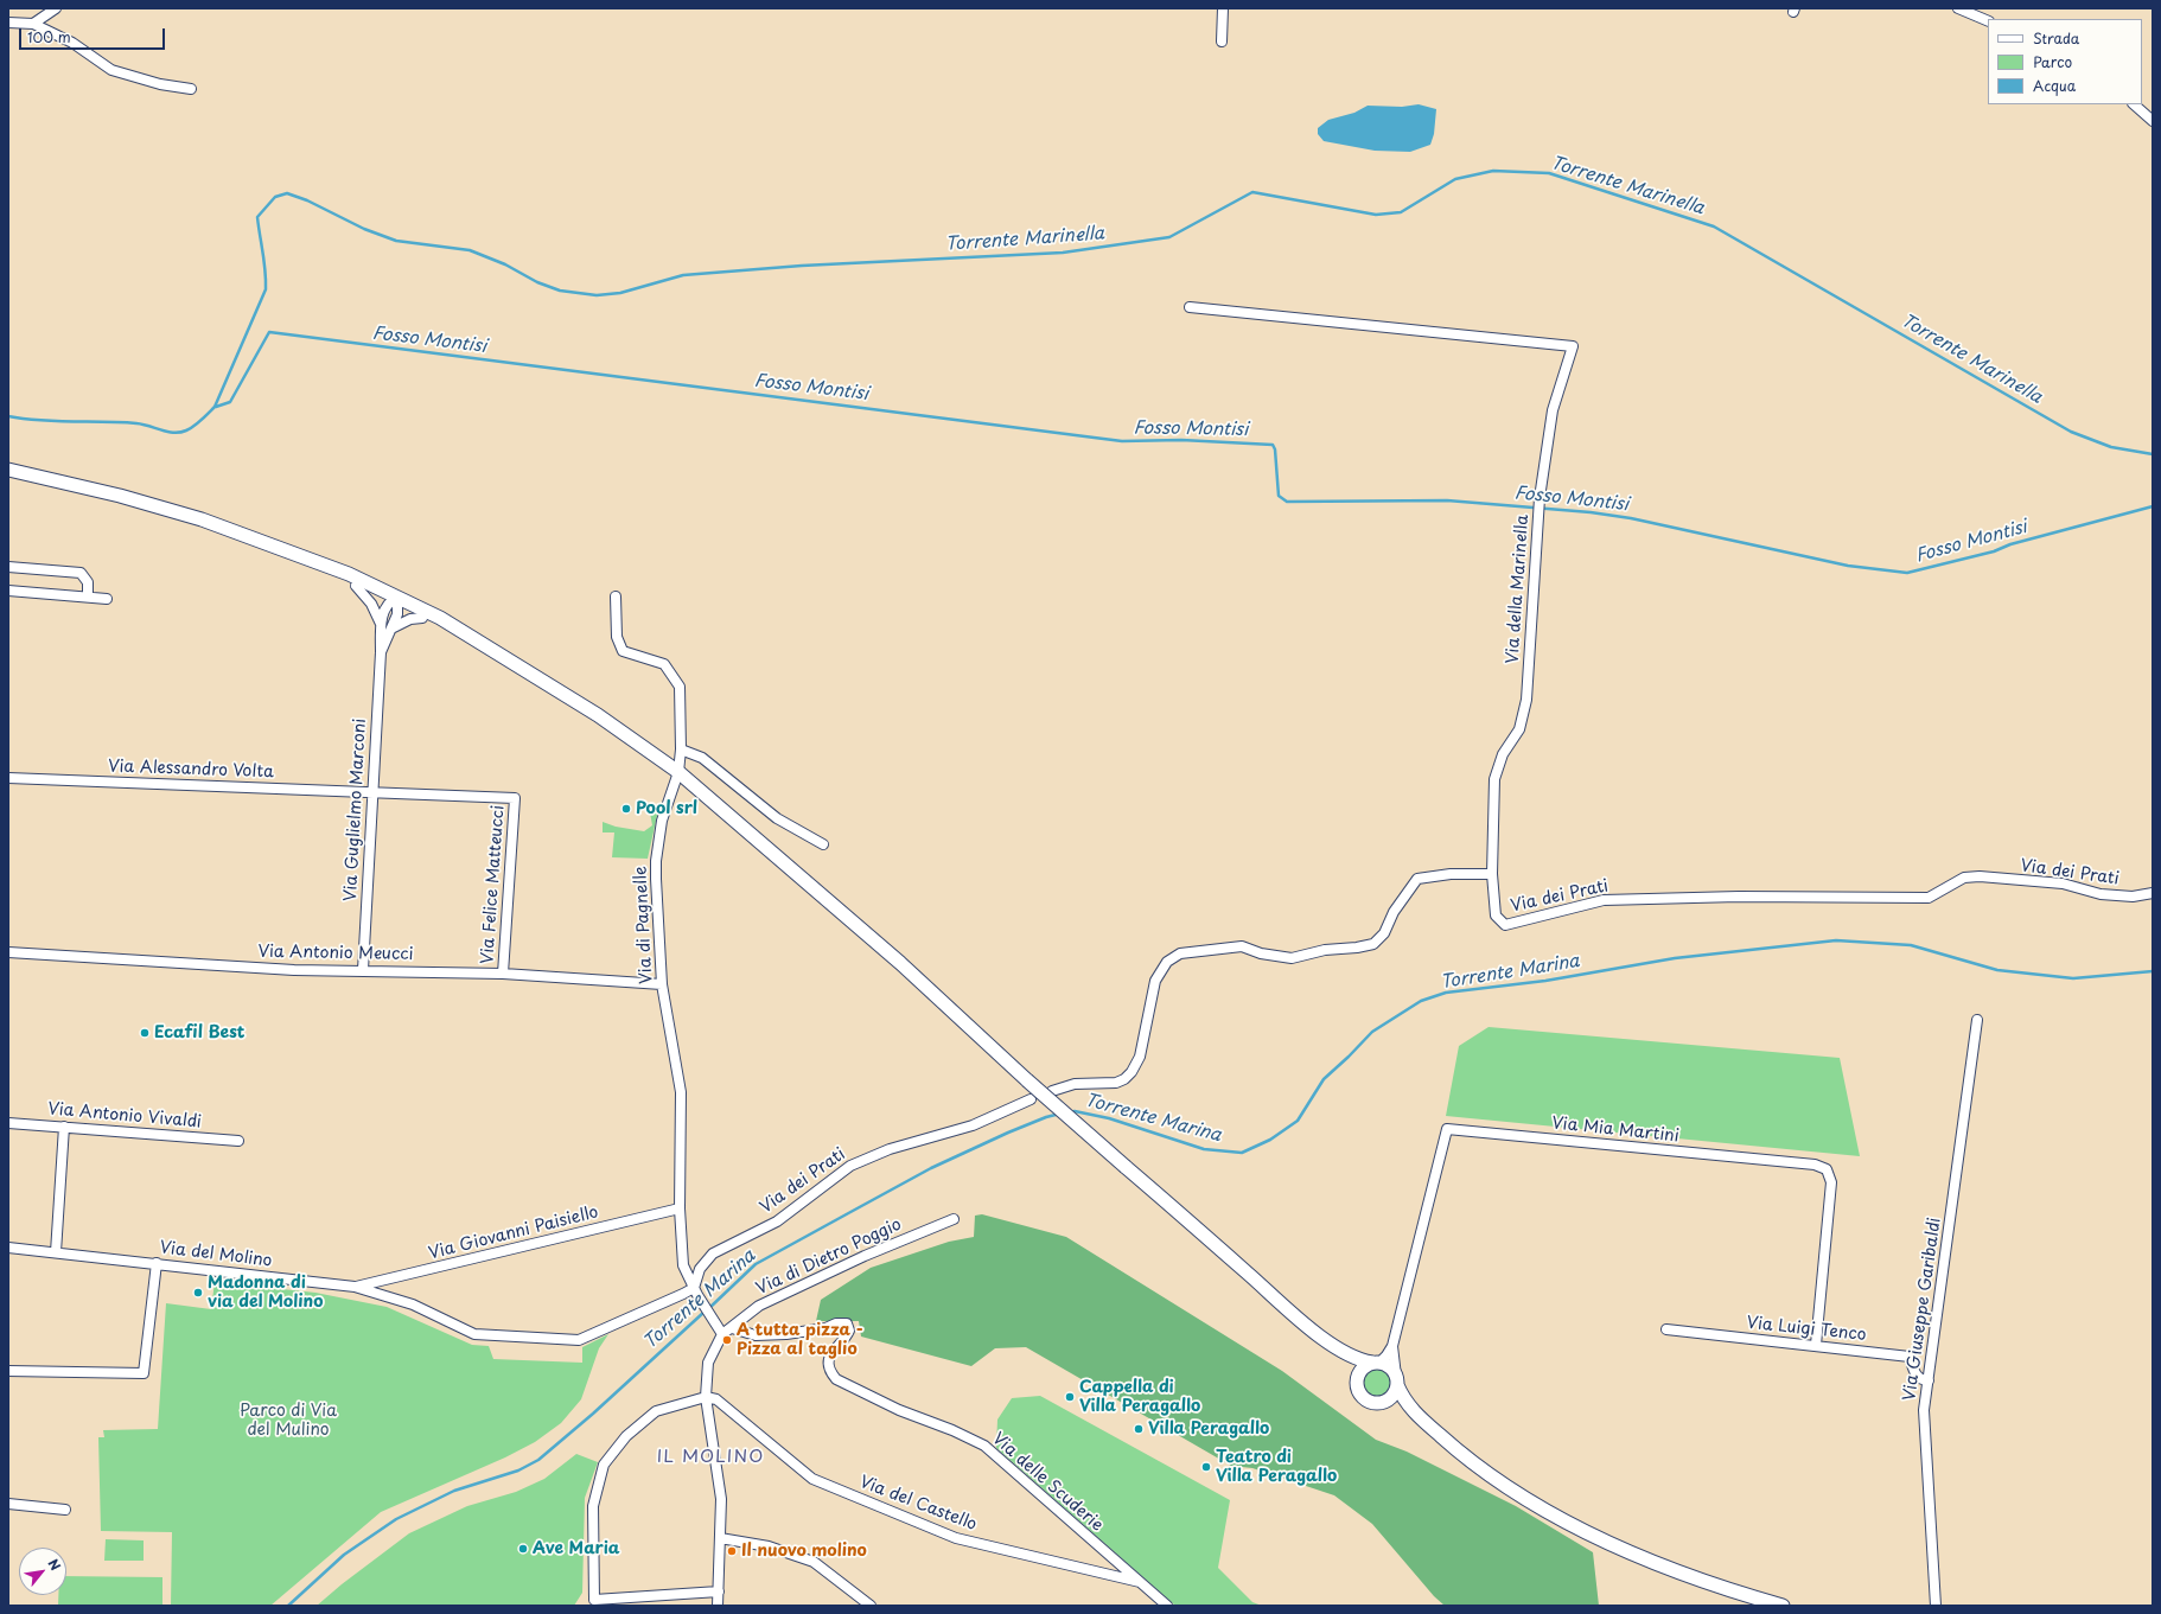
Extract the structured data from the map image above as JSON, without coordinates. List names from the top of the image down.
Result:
{
  "streets": {
    "street": [
      "Via della Marinella",
      "Via Alessandro Volta",
      "Via Guglielmo Marconi",
      "Via dei Prati",
      "Via Felice Matteucci",
      "Via di Pagnelle",
      "Via Antonio Meucci",
      "Via Antonio Vivaldi",
      "Via Mia Martini",
      "Via Giovanni Paisiello",
      "Via del Molino",
      "Via di Dietro Poggio",
      "Via Giuseppe Garibaldi",
      "Via Luigi Tenco",
      "Via delle Scuderie",
      "Via del Castello"
    ]
  },
  "crossings": [
    ["Via della Marinella", "Via dei Prati"],
    ["Via Alessandro Volta", "Via Guglielmo Marconi"],
    ["Via Alessandro Volta", "Via Felice Matteucci"],
    ["Via Guglielmo Marconi", "Via Felice Matteucci"],
    ["Via Guglielmo Marconi", "Via Antonio Meucci"],
    ["Via dei Prati", "Via di Pagnelle"],
    ["Via dei Prati", "Via del Molino"],
    ["Via Felice Matteucci", "Via Antonio Meucci"],
    ["Via di Pagnelle", "Via Antonio Meucci"],
    ["Via di Pagnelle", "Via Giovanni Paisiello"],
    ["Via di Pagnelle", "Via del Molino"],
    ["Via Mia Martini", "Via Luigi Tenco"],
    ["Via Giovanni Paisiello", "Via del Molino"],
    ["Via di Dietro Poggio", "Via delle Scuderie"],
    ["Via Giuseppe Garibaldi", "Via Luigi Tenco"],
    ["Via delle Scuderie", "Via del Castello"]
  ],
  "districts": ["IL MOLINO"],
  "water": ["Torrente Marinella", "Fosso Montisi", "Torrente Marina"],
  "parks": ["Parco di Via del Mulino"],
  "places": [
    "Pool srl",
    "Ecafil Best",
    "Madonna di via del Molino",
    "A tutta pizza - Pizza al taglio",
    "Cappella di Villa Peragallo",
    "Villa Peragallo",
    "Teatro di Villa Peragallo",
    "Ave Maria",
    "Il nuovo molino"
  ],
  "legend": ["Strada", "Parco", "Acqua"],
  "scale_bar": "100 m",
  "north": "top right"
}
